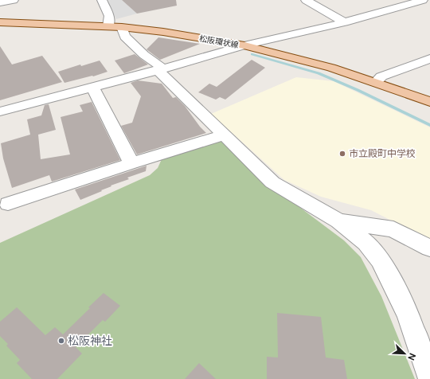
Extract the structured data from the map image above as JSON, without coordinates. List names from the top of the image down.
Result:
{
  "streets": {
    "main road": ["松阪環状線"]
  },
  "places": ["市立殿町中学校", "松阪神社"],
  "north": "bottom right"
}
